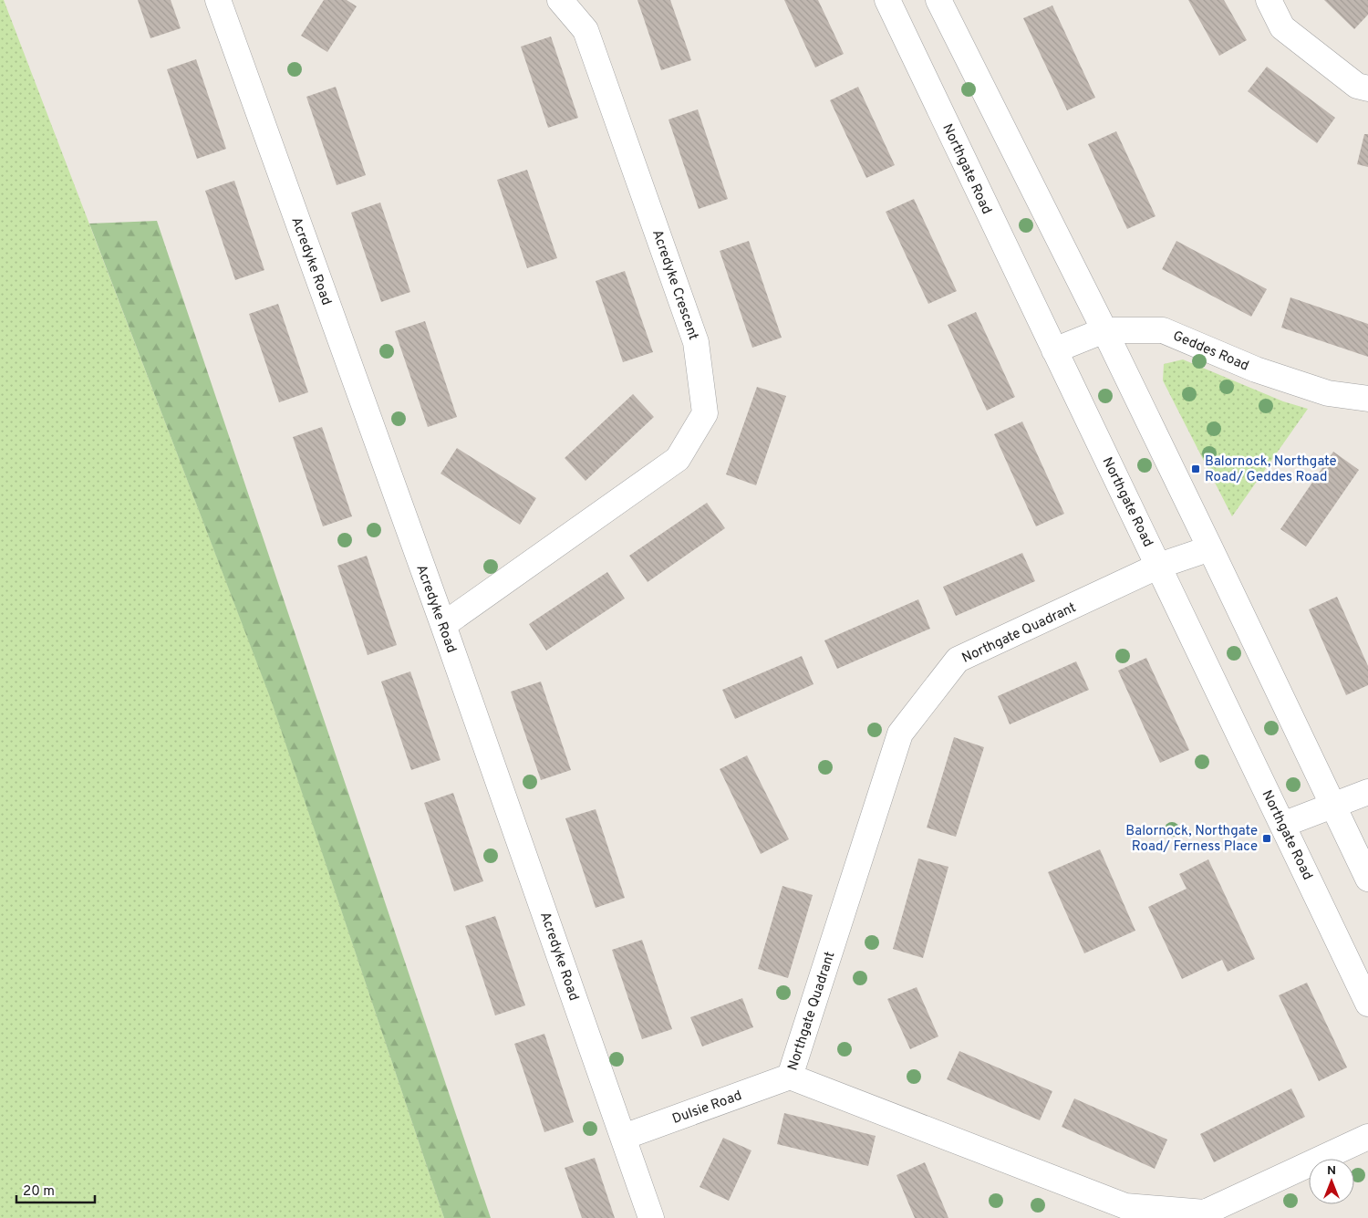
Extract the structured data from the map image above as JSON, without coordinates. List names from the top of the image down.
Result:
{
  "streets": {
    "street": [
      "Northgate Road",
      "Acredyke Road",
      "Acredyke Crescent",
      "Geddes Road",
      "Northgate Quadrant",
      "Dulsie Road"
    ]
  },
  "crossings": [
    ["Northgate Road", "Geddes Road"],
    ["Northgate Road", "Northgate Quadrant"],
    ["Acredyke Road", "Acredyke Crescent"],
    ["Acredyke Road", "Dulsie Road"],
    ["Northgate Quadrant", "Dulsie Road"]
  ],
  "places": {
    "transit": ["Balornock, Northgate Road/ Geddes Road", "Balornock, Northgate Road/ Ferness Place"]
  },
  "scale_bar": "20 m",
  "north": "top"
}
